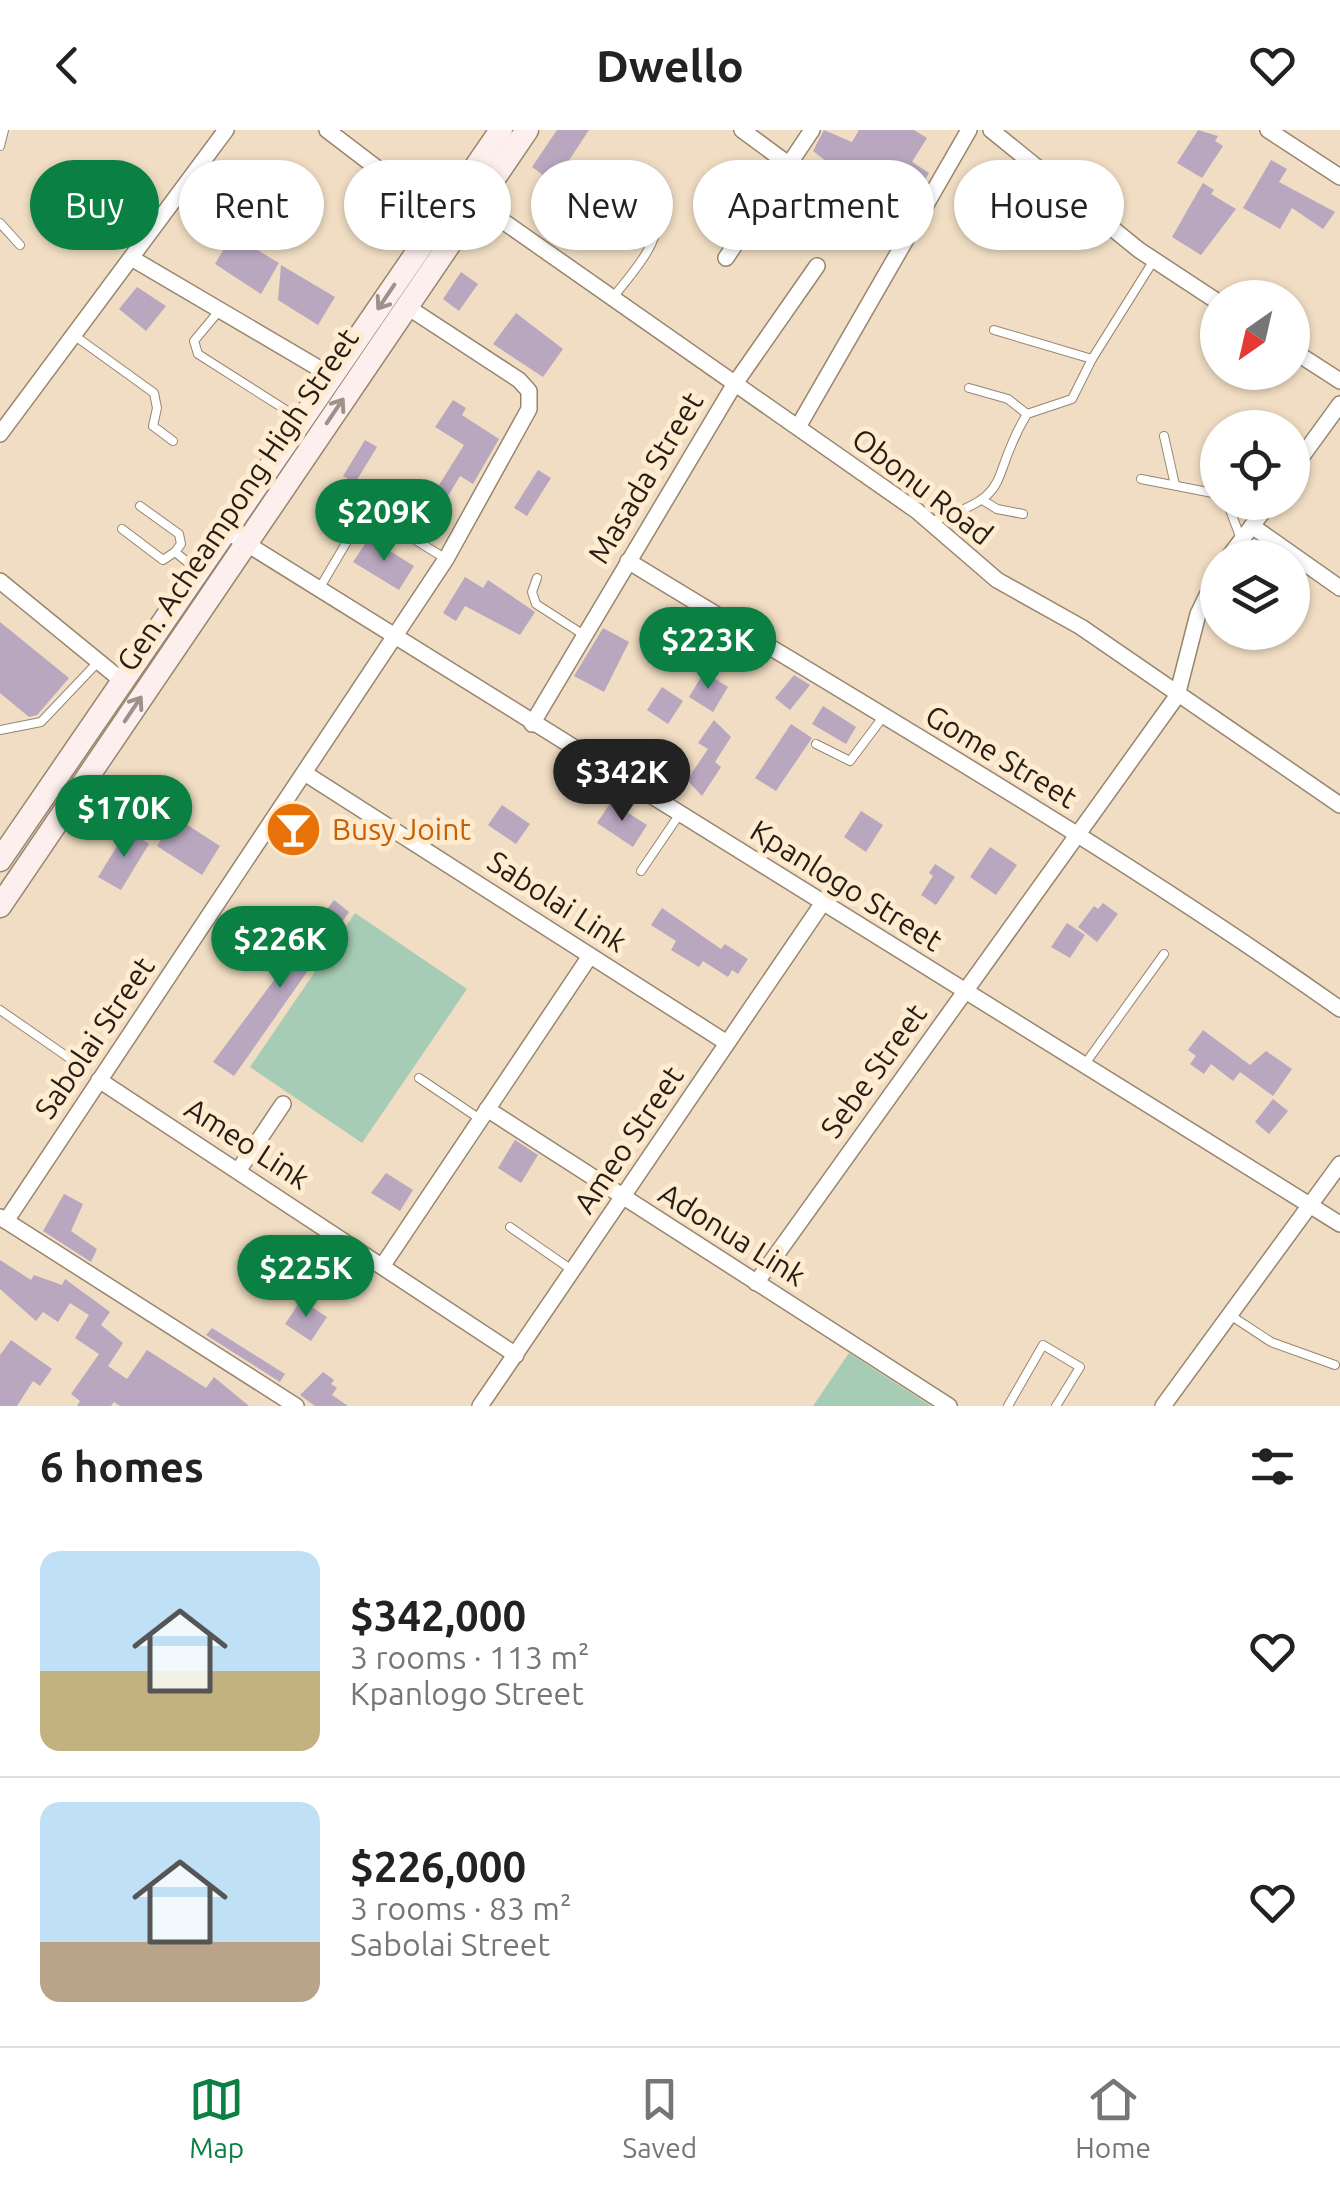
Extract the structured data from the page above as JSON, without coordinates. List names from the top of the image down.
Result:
{
  "streets": {
    "main road": ["Gen. Acheampong High Street"],
    "street": [
      "Masada Street",
      "Obonu Road",
      "Gome Street",
      "Kpanlogo Street",
      "Sabolai Link",
      "Sabolai Street",
      "Sebe Street",
      "Ameo Street",
      "Ameo Link",
      "Adonua Link"
    ]
  },
  "crossings": [
    ["Masada Street", "Obonu Road"],
    ["Masada Street", "Gome Street"],
    ["Masada Street", "Kpanlogo Street"],
    ["Obonu Road", "Sebe Street"],
    ["Gen. Acheampong High Street", "Kpanlogo Street"],
    ["Gen. Acheampong High Street", "Sabolai Street"],
    ["Gome Street", "Sebe Street"],
    ["Kpanlogo Street", "Sabolai Street"],
    ["Kpanlogo Street", "Sebe Street"],
    ["Kpanlogo Street", "Ameo Street"],
    ["Sabolai Link", "Sabolai Street"],
    ["Sabolai Link", "Ameo Street"],
    ["Sabolai Street", "Ameo Link"],
    ["Sebe Street", "Adonua Link"],
    ["Ameo Street", "Ameo Link"],
    ["Ameo Street", "Adonua Link"]
  ],
  "places": {
    "bar": ["Busy Joint"]
  },
  "north": "bottom left",
  "page": {
    "header": "Dwello",
    "chip": [
      "Buy",
      "Rent",
      "Filters",
      "New",
      "Apartment",
      "House"
    ],
    "price": [
      "$209K",
      "$223K",
      "$342K",
      "$170K",
      "$226K",
      "$225K"
    ],
    "heading": "6 homes",
    "list": [
      {
        "name": "$342,000",
        "note": "3 rooms · 113 m² · Kpanlogo Street"
      },
      {
        "name": "$226,000",
        "note": "3 rooms · 83 m² · Sabolai Street"
      }
    ],
    "tabs": ["Map", "Saved", "Home"]
  }
}
